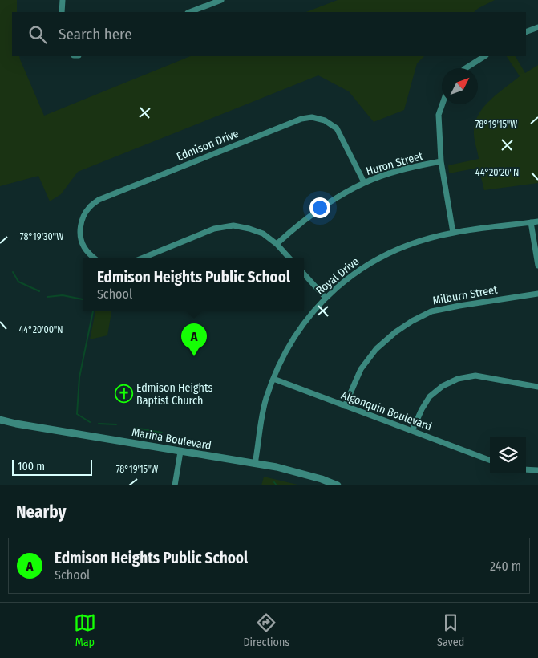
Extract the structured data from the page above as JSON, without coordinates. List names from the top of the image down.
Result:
{
  "streets": {
    "street": [
      "Edmison Drive",
      "Huron Street",
      "Royal Drive",
      "Milburn Street",
      "Algonquin Boulevard",
      "Marina Boulevard"
    ]
  },
  "crossings": [
    ["Edmison Drive", "Huron Street"],
    ["Royal Drive", "Algonquin Boulevard"],
    ["Royal Drive", "Marina Boulevard"],
    ["Milburn Street", "Algonquin Boulevard"]
  ],
  "places": {
    "church": ["Edmison Heights Baptist Church"]
  },
  "scale_bar": "100 m",
  "north": "top right",
  "page": {
    "search": "Search here",
    "popup": ["Edmison Heights Public School", "School"],
    "pins": "A",
    "scale": "100 m",
    "heading": "Nearby",
    "list": [
      {
        "mark": "A",
        "name": "Edmison Heights Public School",
        "note": "School",
        "value": "240 m"
      }
    ],
    "nav": ["Map", "Directions", "Saved"]
  },
  "coordinates": [
    "78°19'15\"W",
    "44°20'20\"N",
    "78°19'30\"W",
    "44°20'00\"N"
  ]
}
